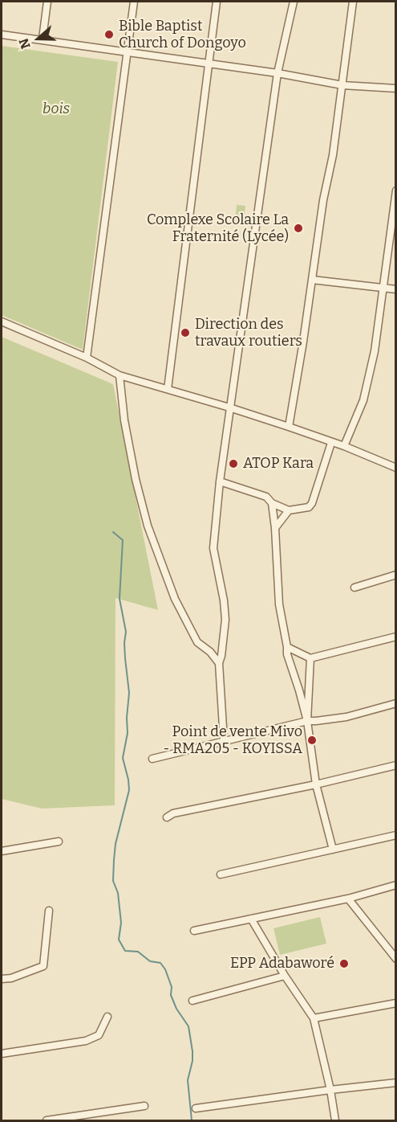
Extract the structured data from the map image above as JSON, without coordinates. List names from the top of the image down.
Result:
{
  "parks": ["bois"],
  "places": [
    "Bible Baptist Church of Dongoyo",
    "Complexe Scolaire La Fraternité (Lycée)",
    "Direction des travaux routiers",
    "ATOP Kara",
    "Point de vente Mivo - RMA205 - KOYISSA",
    "EPP Adabaworé"
  ],
  "north": "left"
}
